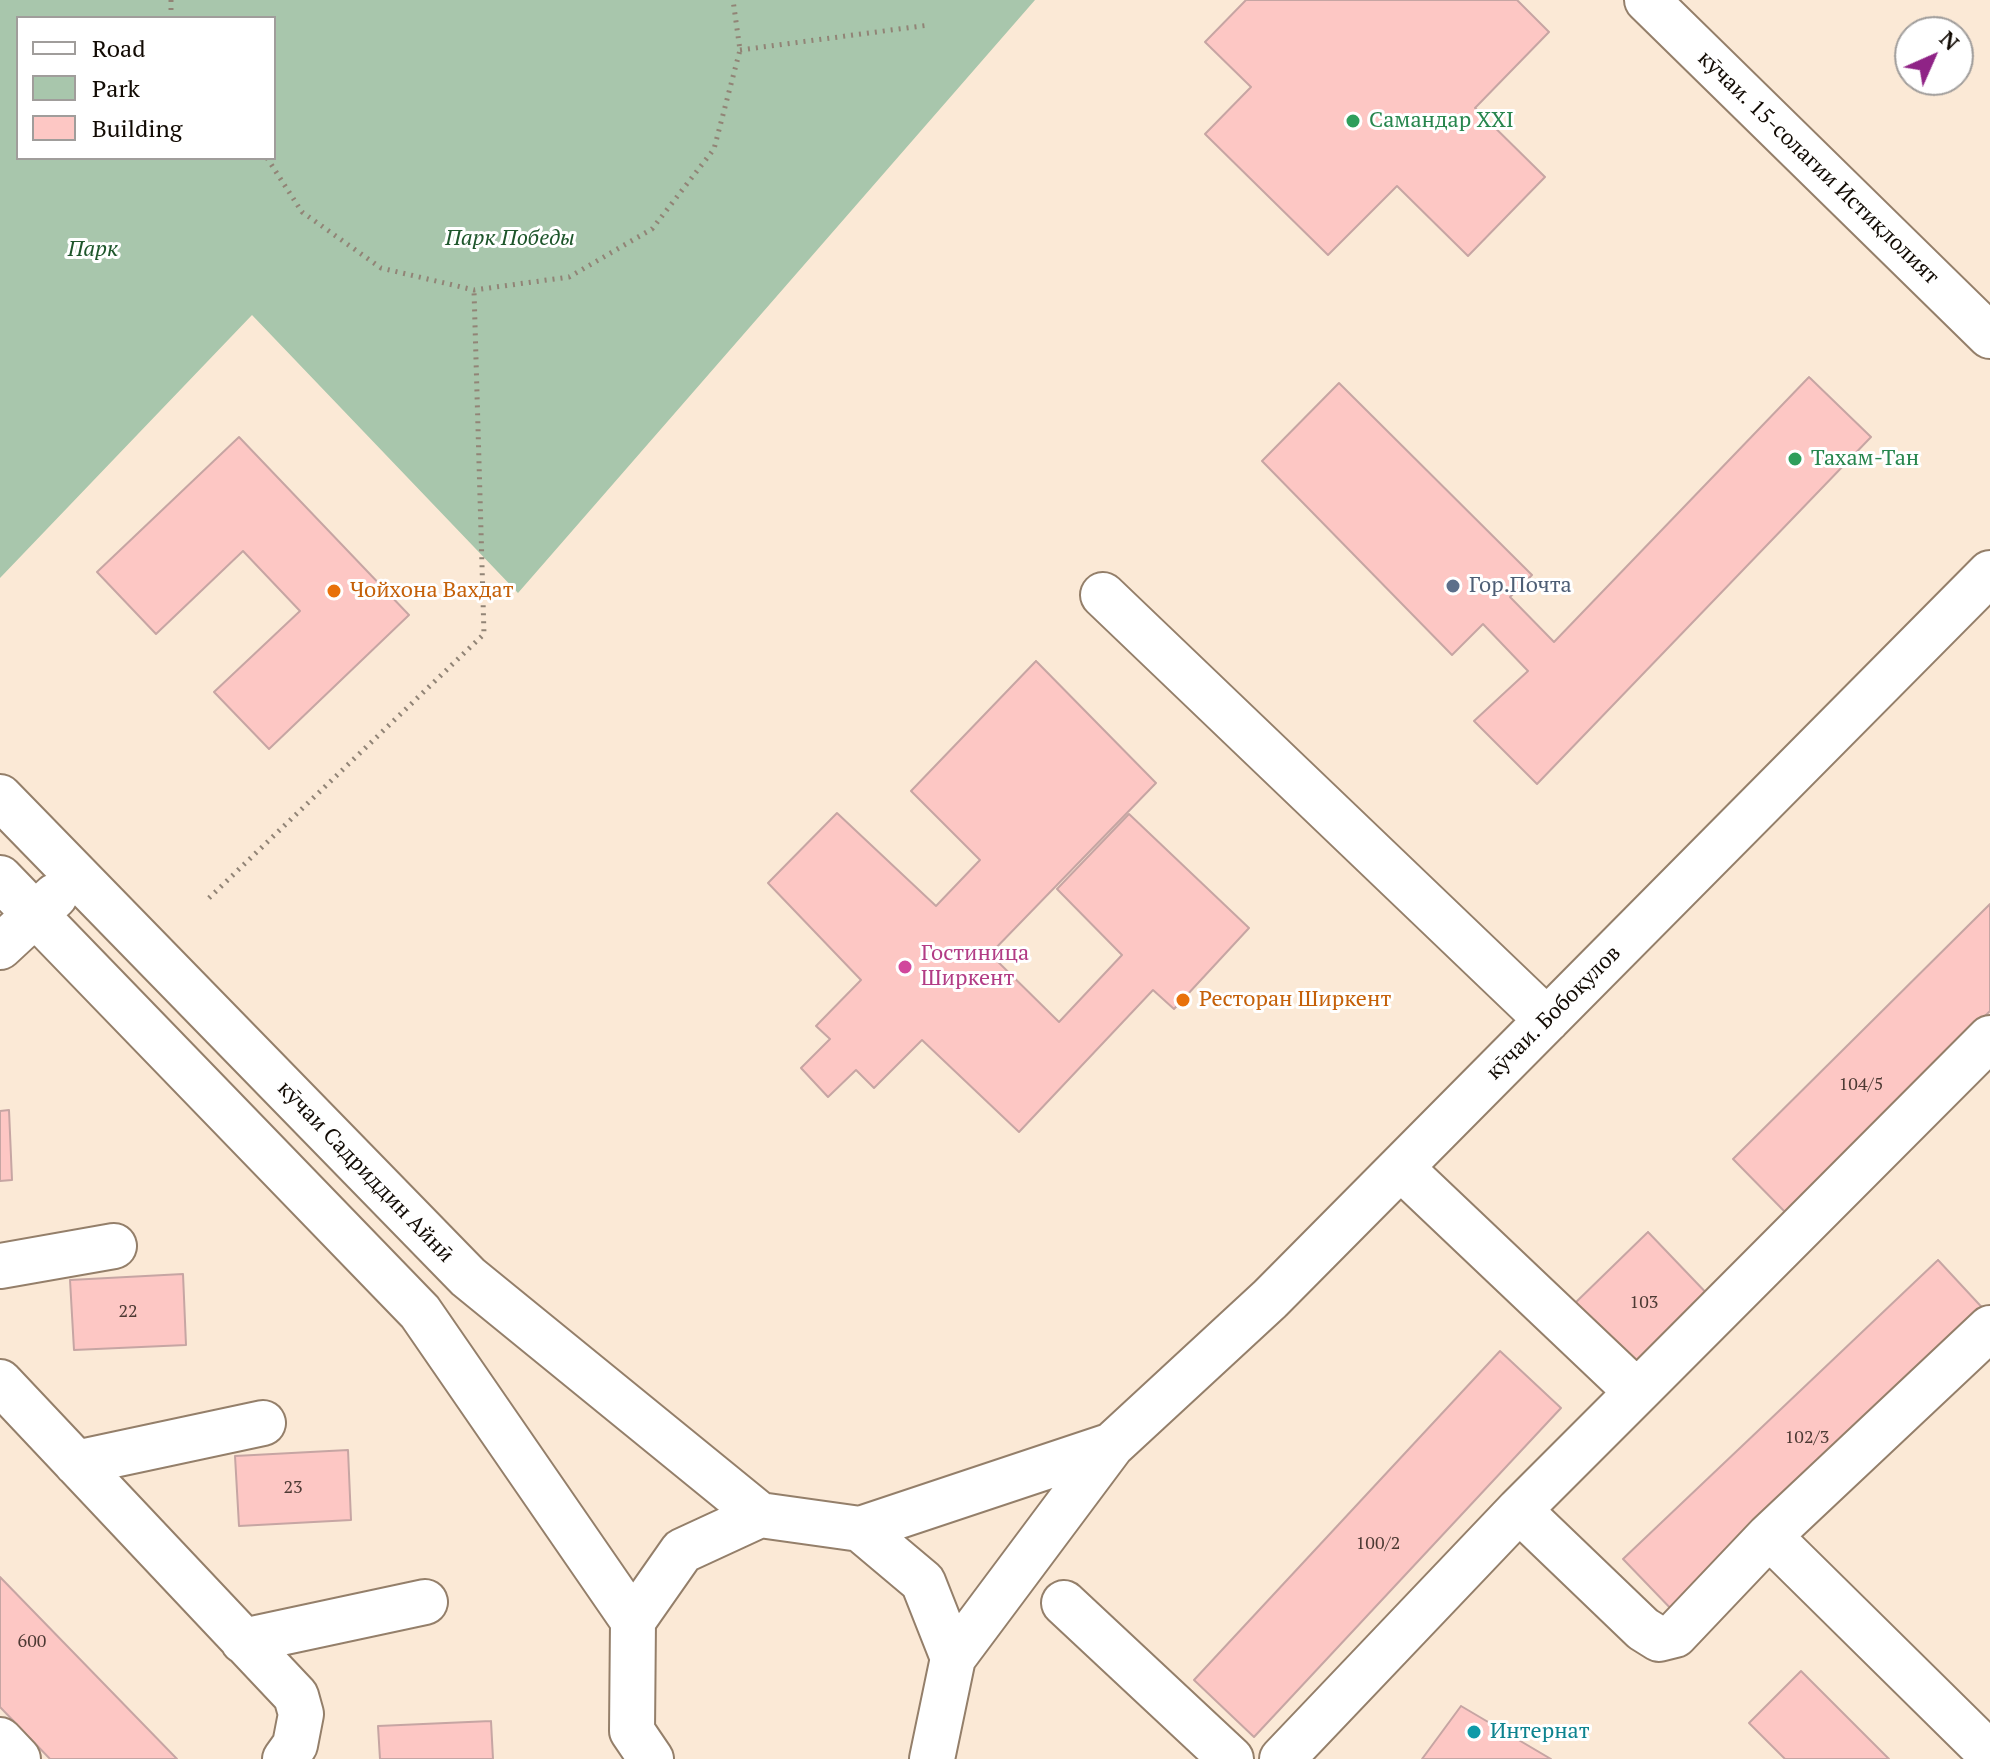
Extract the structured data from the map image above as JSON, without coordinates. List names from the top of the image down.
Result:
{
  "streets": {
    "street": ["кӯчаи. 15-солагии Истиқлолият", "кӯчаи. Бобоқулов", "кӯчаи Садриддин Айнӣ"]
  },
  "parks": ["Парк Победы", "Парк"],
  "places": [
    "Самандар XXI",
    "Тахам-Тан",
    "Гор.Почта",
    "Чойхона Вахдат",
    "Гостиница Ширкент",
    "Ресторан Ширкент",
    "Интернат"
  ],
  "house_numbers": [
    "104/5",
    "103",
    "22",
    "102/3",
    "23",
    "100/2",
    "600"
  ],
  "legend": ["Road", "Park", "Building"],
  "north": "top right"
}
